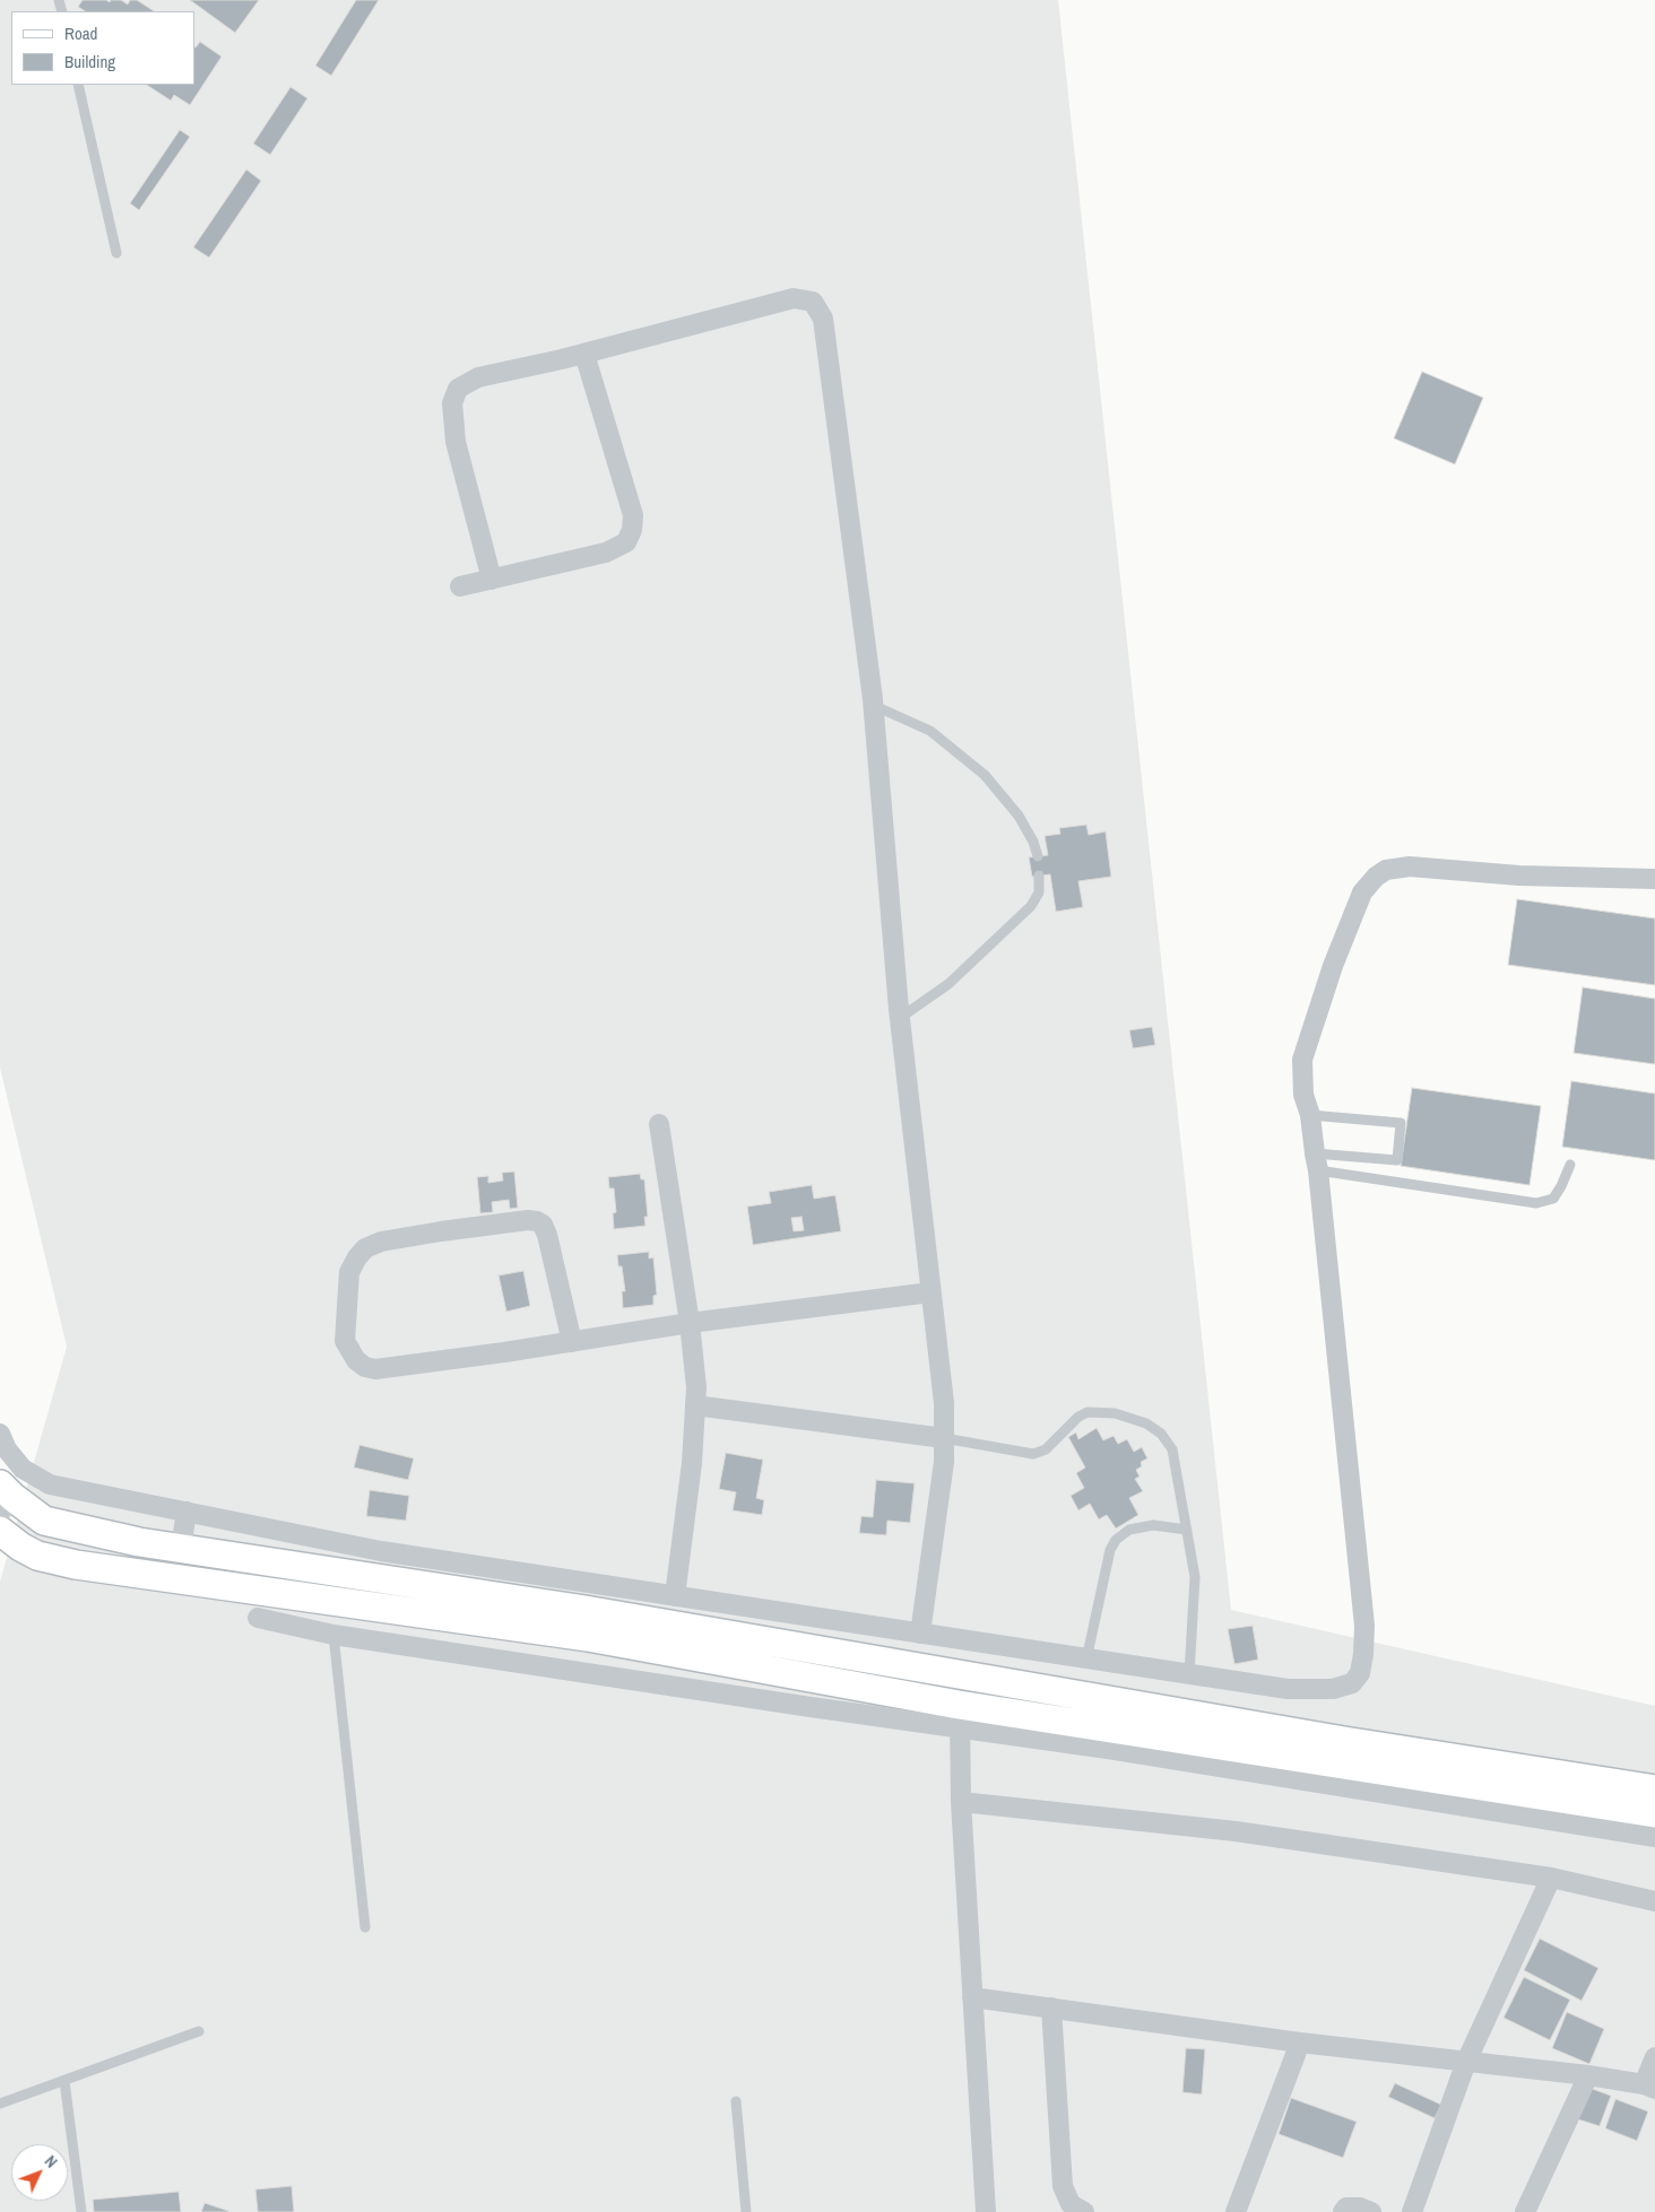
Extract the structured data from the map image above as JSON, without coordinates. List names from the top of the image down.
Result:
{
  "legend": ["Road", "Building"],
  "north": "top right"
}
